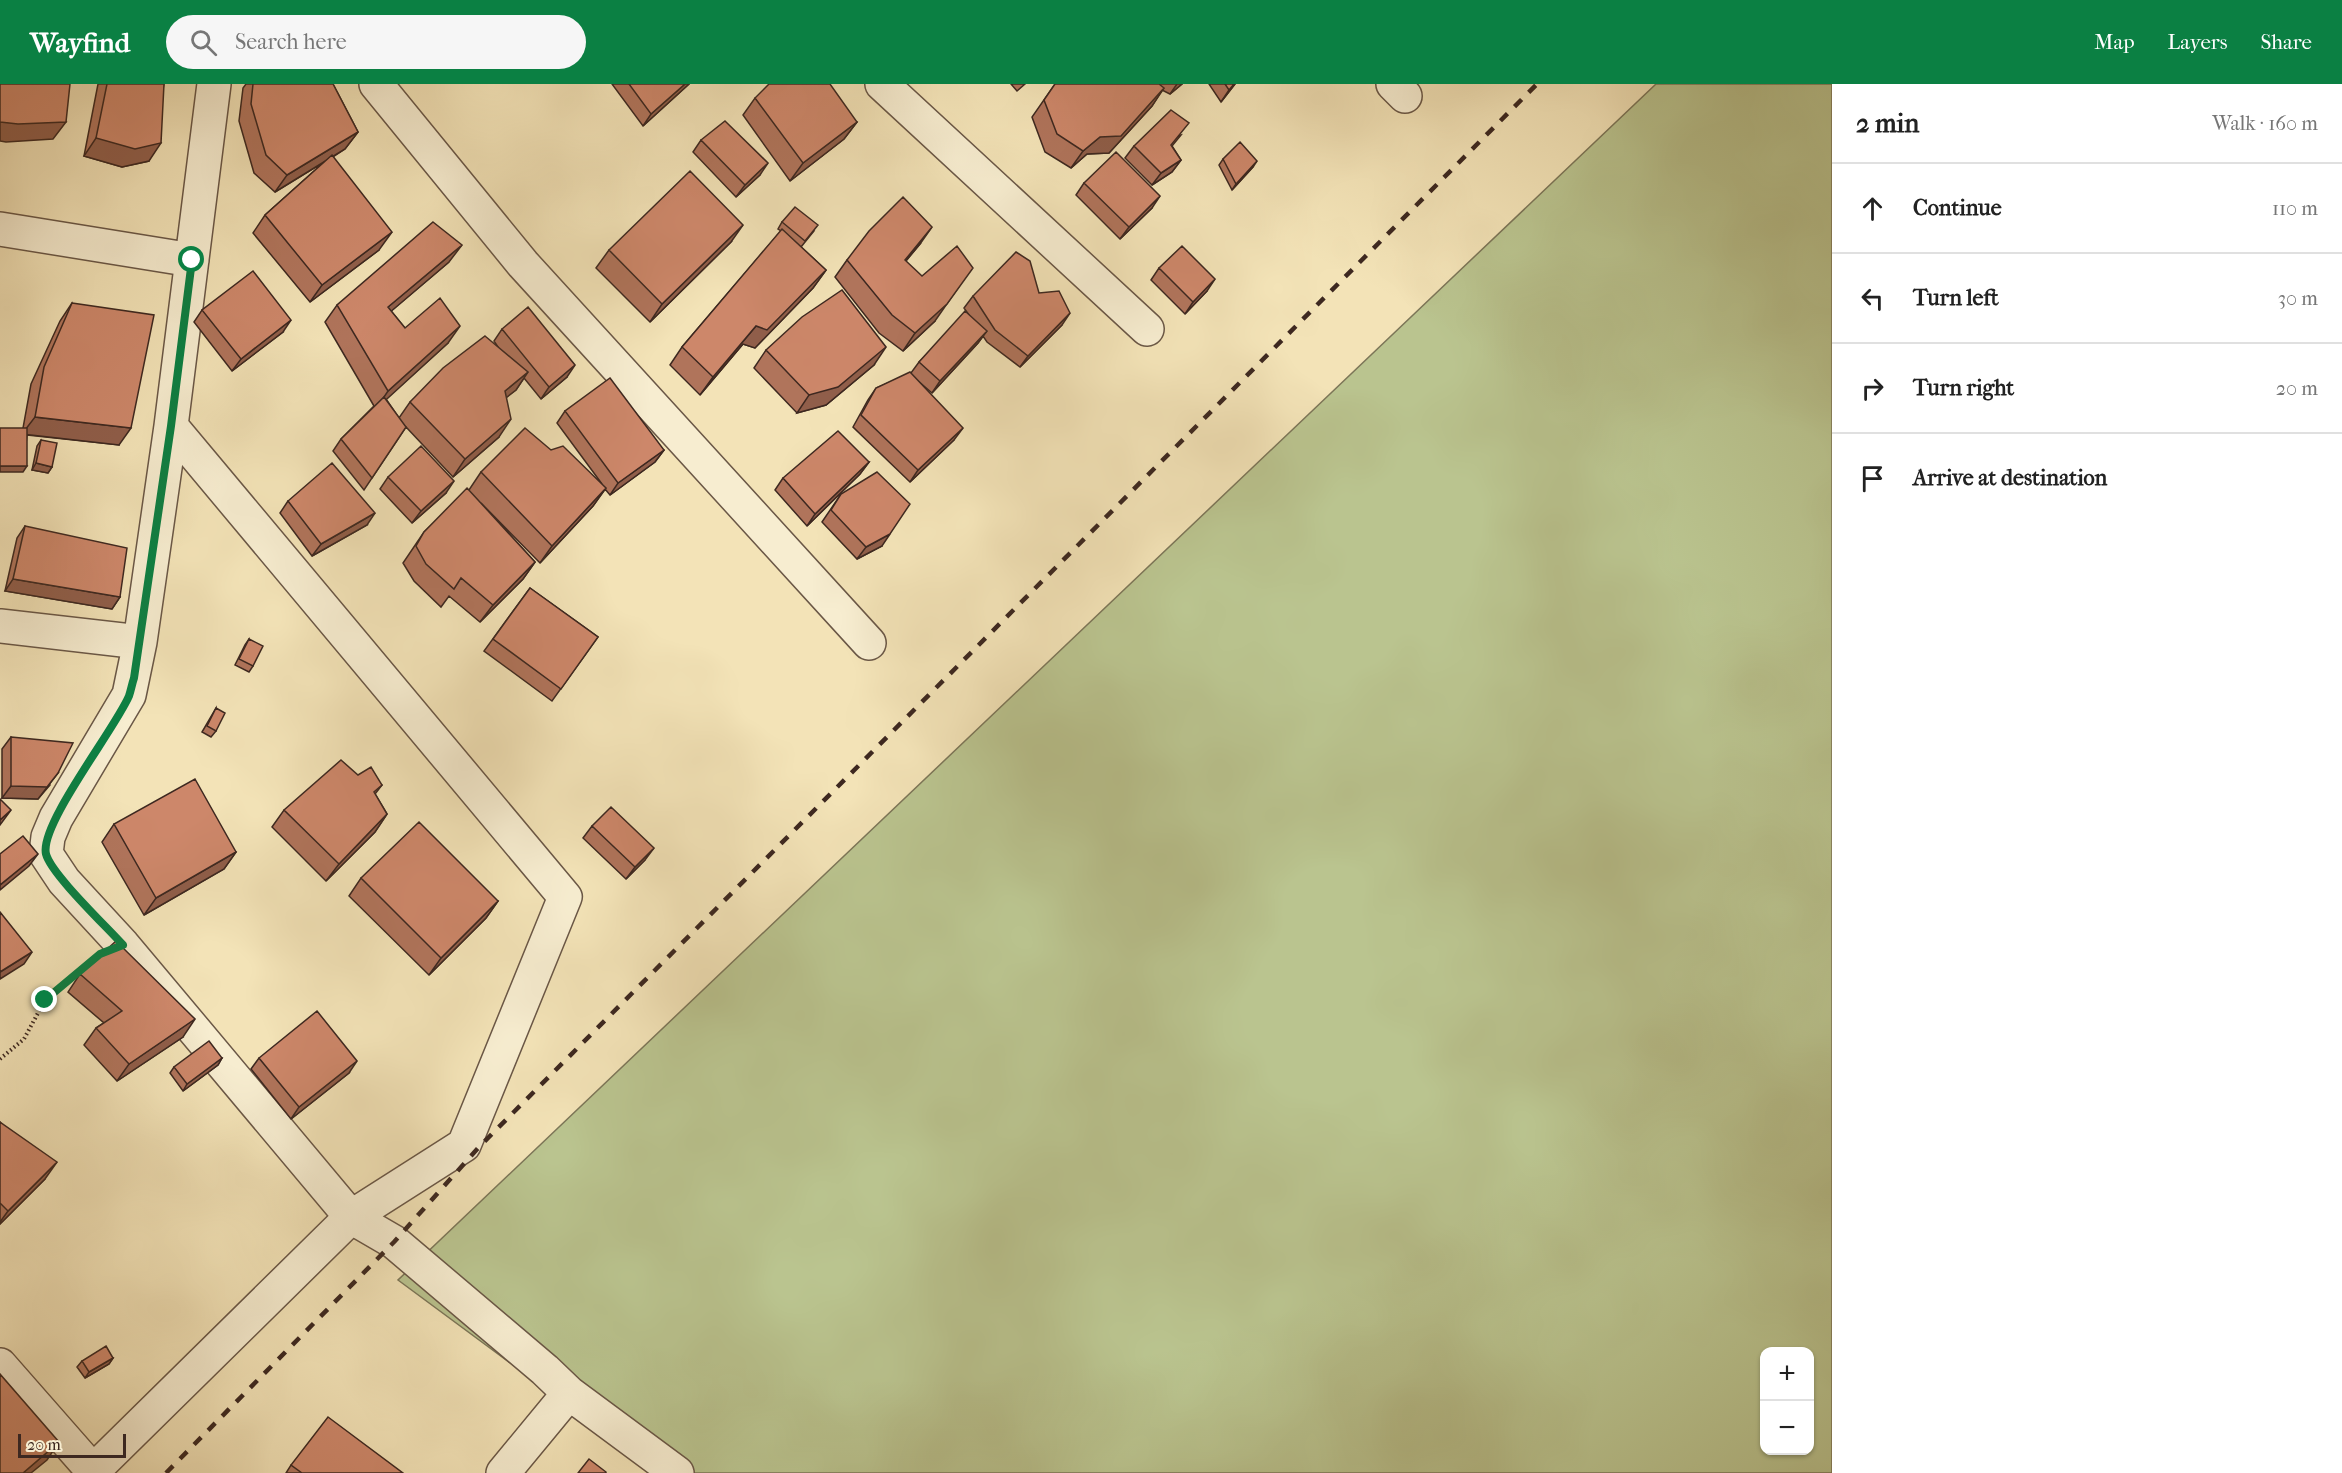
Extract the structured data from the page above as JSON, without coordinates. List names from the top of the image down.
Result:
{
  "scale_bar": "20 m",
  "page": {
    "header": "Wayfind",
    "search": "Search here",
    "nav": ["Map", "Layers", "Share"],
    "heading": ["2 min", "Walk · 160 m"],
    "list": [
      ["Continue", "110 m"],
      ["Turn left", "30 m"],
      ["Turn right", "20 m"],
      "Arrive at destination"
    ],
    "map_buttons": ["+", "−"],
    "scale": "20 m"
  }
}
